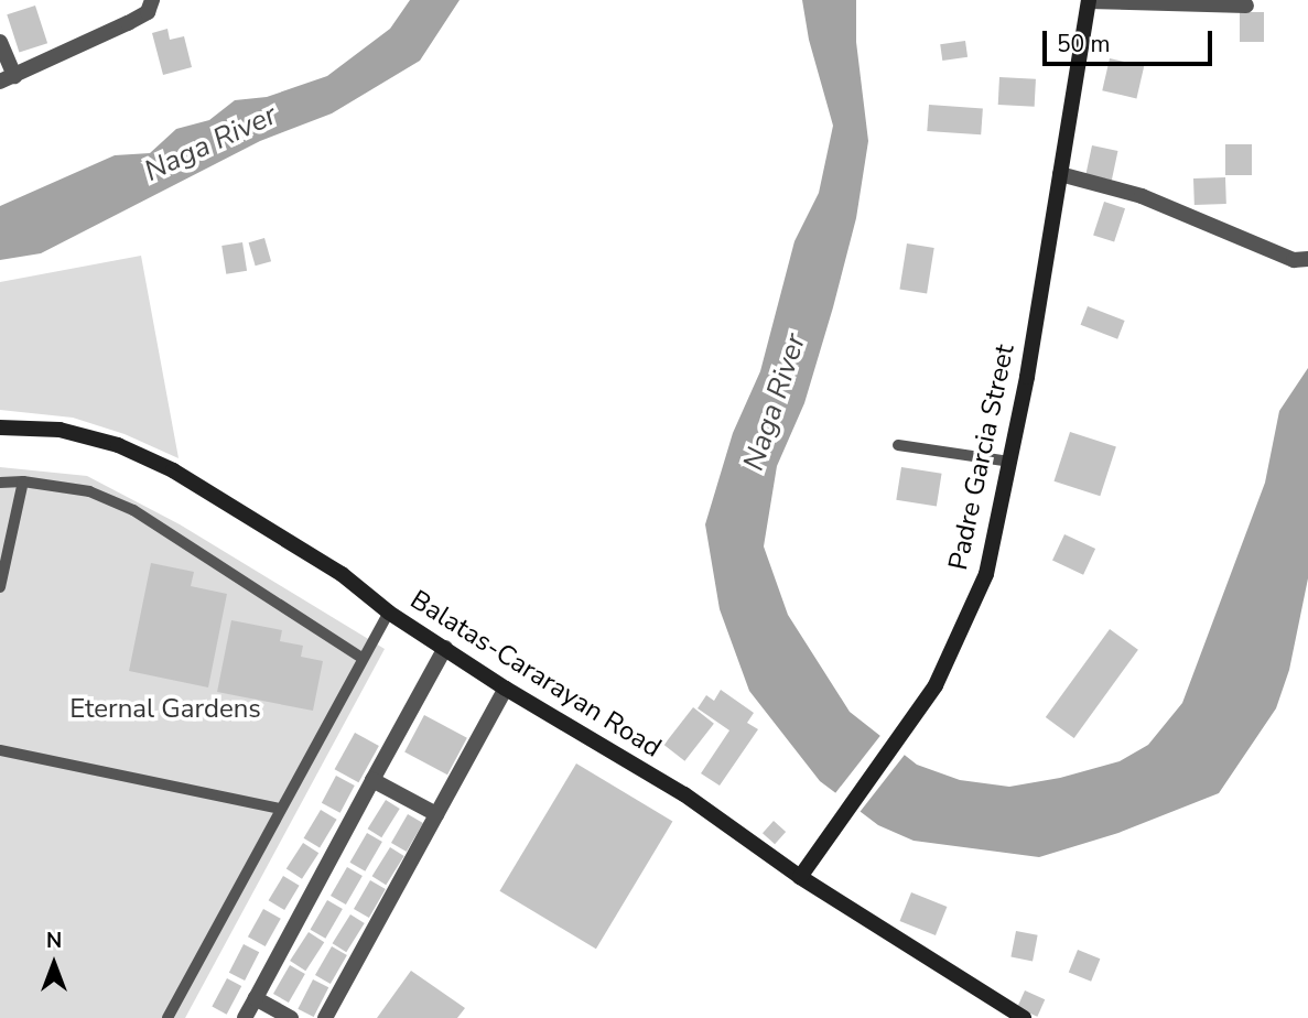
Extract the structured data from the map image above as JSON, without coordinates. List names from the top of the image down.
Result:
{
  "streets": {
    "main road": ["Padre Garcia Street", "Balatas-Cararayan Road"]
  },
  "crossings": [
    ["Padre Garcia Street", "Balatas-Cararayan Road"]
  ],
  "water": ["Naga River"],
  "parks": ["Eternal Gardens"],
  "scale_bar": "50 m",
  "north": "top"
}
